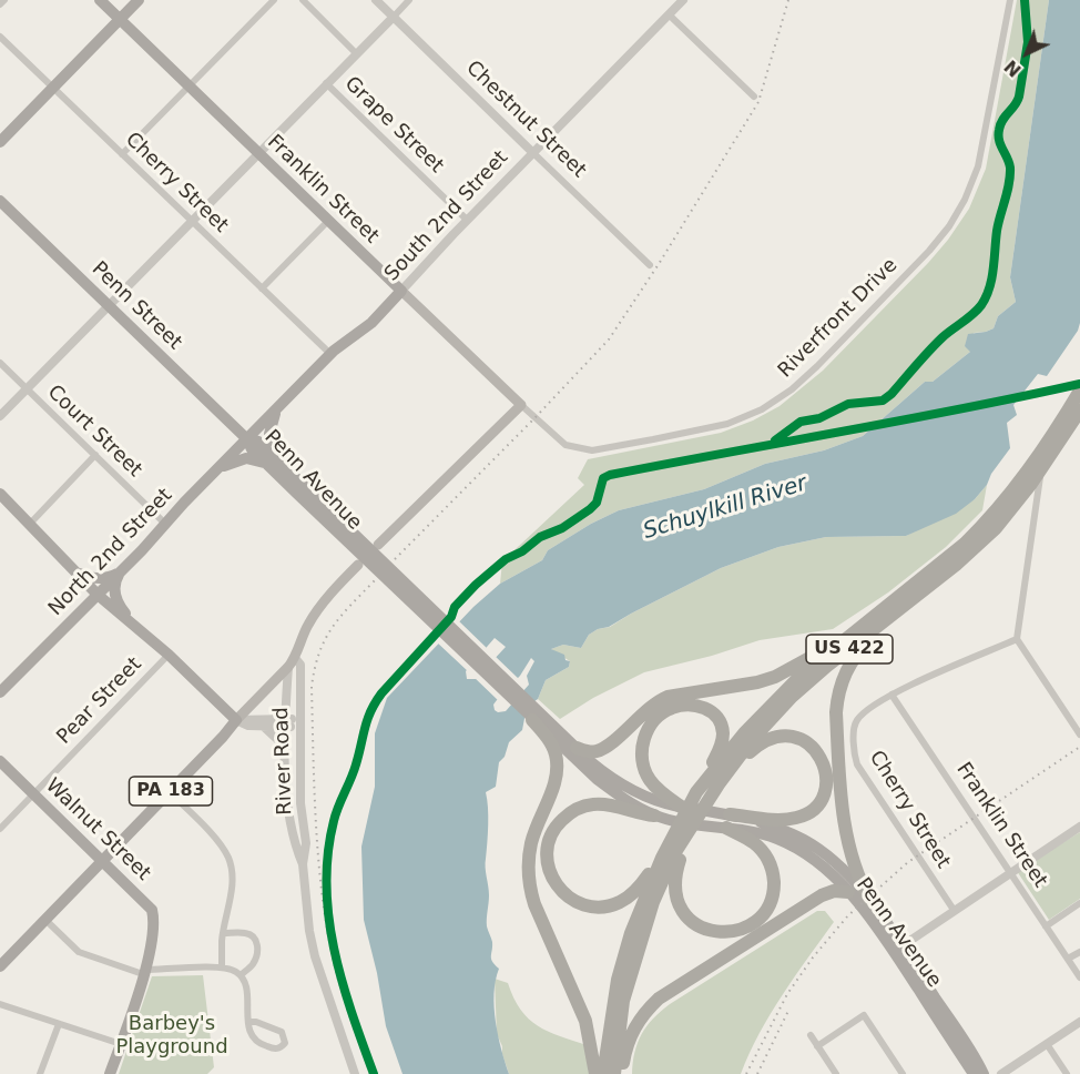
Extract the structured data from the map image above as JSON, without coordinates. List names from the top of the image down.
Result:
{
  "streets": {
    "highway": ["US 422"],
    "main road": [
      "Franklin Street",
      "South 2nd Street",
      "Penn Street",
      "Penn Avenue",
      "North 2nd Street",
      "PA 183",
      "Walnut Street"
    ],
    "street": [
      "Chestnut Street",
      "Grape Street",
      "Cherry Street",
      "Riverfront Drive",
      "Court Street",
      "Pear Street",
      "River Road"
    ]
  },
  "crossings": [
    ["Chestnut Street", "South 2nd Street"],
    ["Grape Street", "South 2nd Street"],
    ["Cherry Street", "Franklin Street"],
    ["Cherry Street", "South 2nd Street"],
    ["Franklin Street", "South 2nd Street"],
    ["Franklin Street", "Riverfront Drive"],
    ["South 2nd Street", "Penn Street"],
    ["South 2nd Street", "Penn Avenue"],
    ["South 2nd Street", "North 2nd Street"],
    ["Penn Street", "Penn Avenue"],
    ["Penn Street", "North 2nd Street"],
    ["Court Street", "North 2nd Street"],
    ["Penn Avenue", "North 2nd Street"],
    ["Pear Street", "Walnut Street"],
    ["PA 183", "Walnut Street"]
  ],
  "water": ["Schuylkill River"],
  "parks": ["Barbey's Playground"],
  "north": "bottom left"
}
